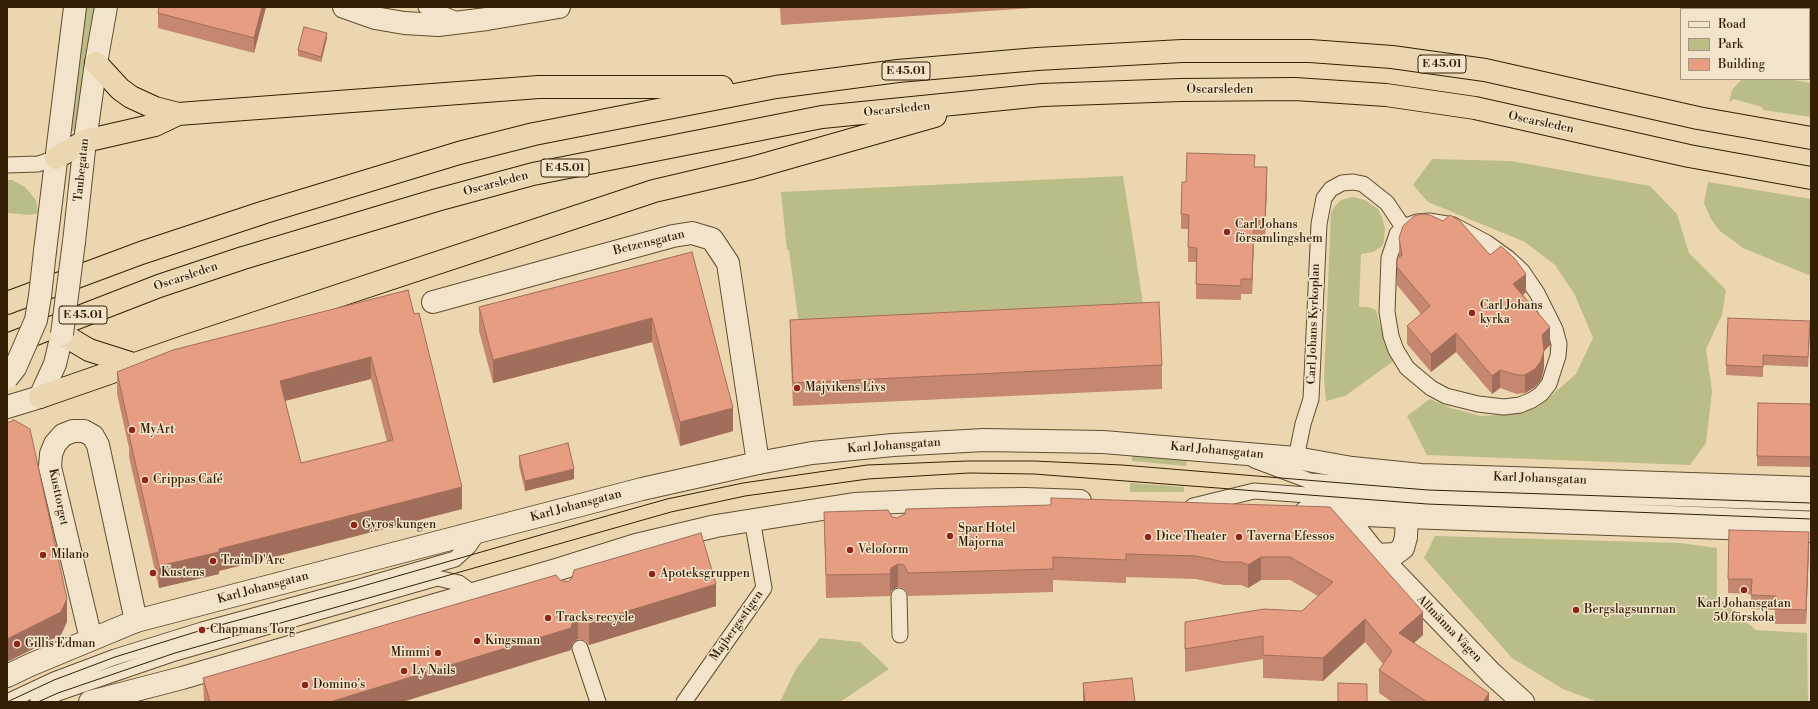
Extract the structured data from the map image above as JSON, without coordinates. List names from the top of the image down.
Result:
{
  "streets": {
    "highway": ["E 45.01", "Oscarsleden"],
    "street": [
      "Taubegatan",
      "Betzensgatan",
      "Karl Johansgatan",
      "Kusttorget",
      "Allmänna Vägen"
    ],
    "lane": ["Carl Johans Kyrkoplan", "Majbergsstigen"]
  },
  "crossings": [
    ["Betzensgatan", "Karl Johansgatan"],
    ["Carl Johans Kyrkoplan", "Karl Johansgatan"],
    ["Karl Johansgatan", "Kusttorget"]
  ],
  "places": [
    "Carl Johans församlingshem",
    "Carl Johans kyrka",
    "Majvikens Livs",
    "MyArt",
    "Crippas Café",
    "Gyros kungen",
    "Spar Hotel Majorna",
    "Dice Theater",
    "Taverna Efessos",
    "Veloform",
    "Milano",
    "Train D'Arc",
    "Kustens",
    "Apoteksgruppen",
    "Karl Johansgatan 50 förskola",
    "Bergslagsunrnan",
    "Tracks recycle",
    "Chapmans Torg",
    "Kingsman",
    "Gillis Edman",
    "Mimmi",
    "Ly Nails",
    "Domino's"
  ],
  "legend": ["Road", "Park", "Building"]
}
